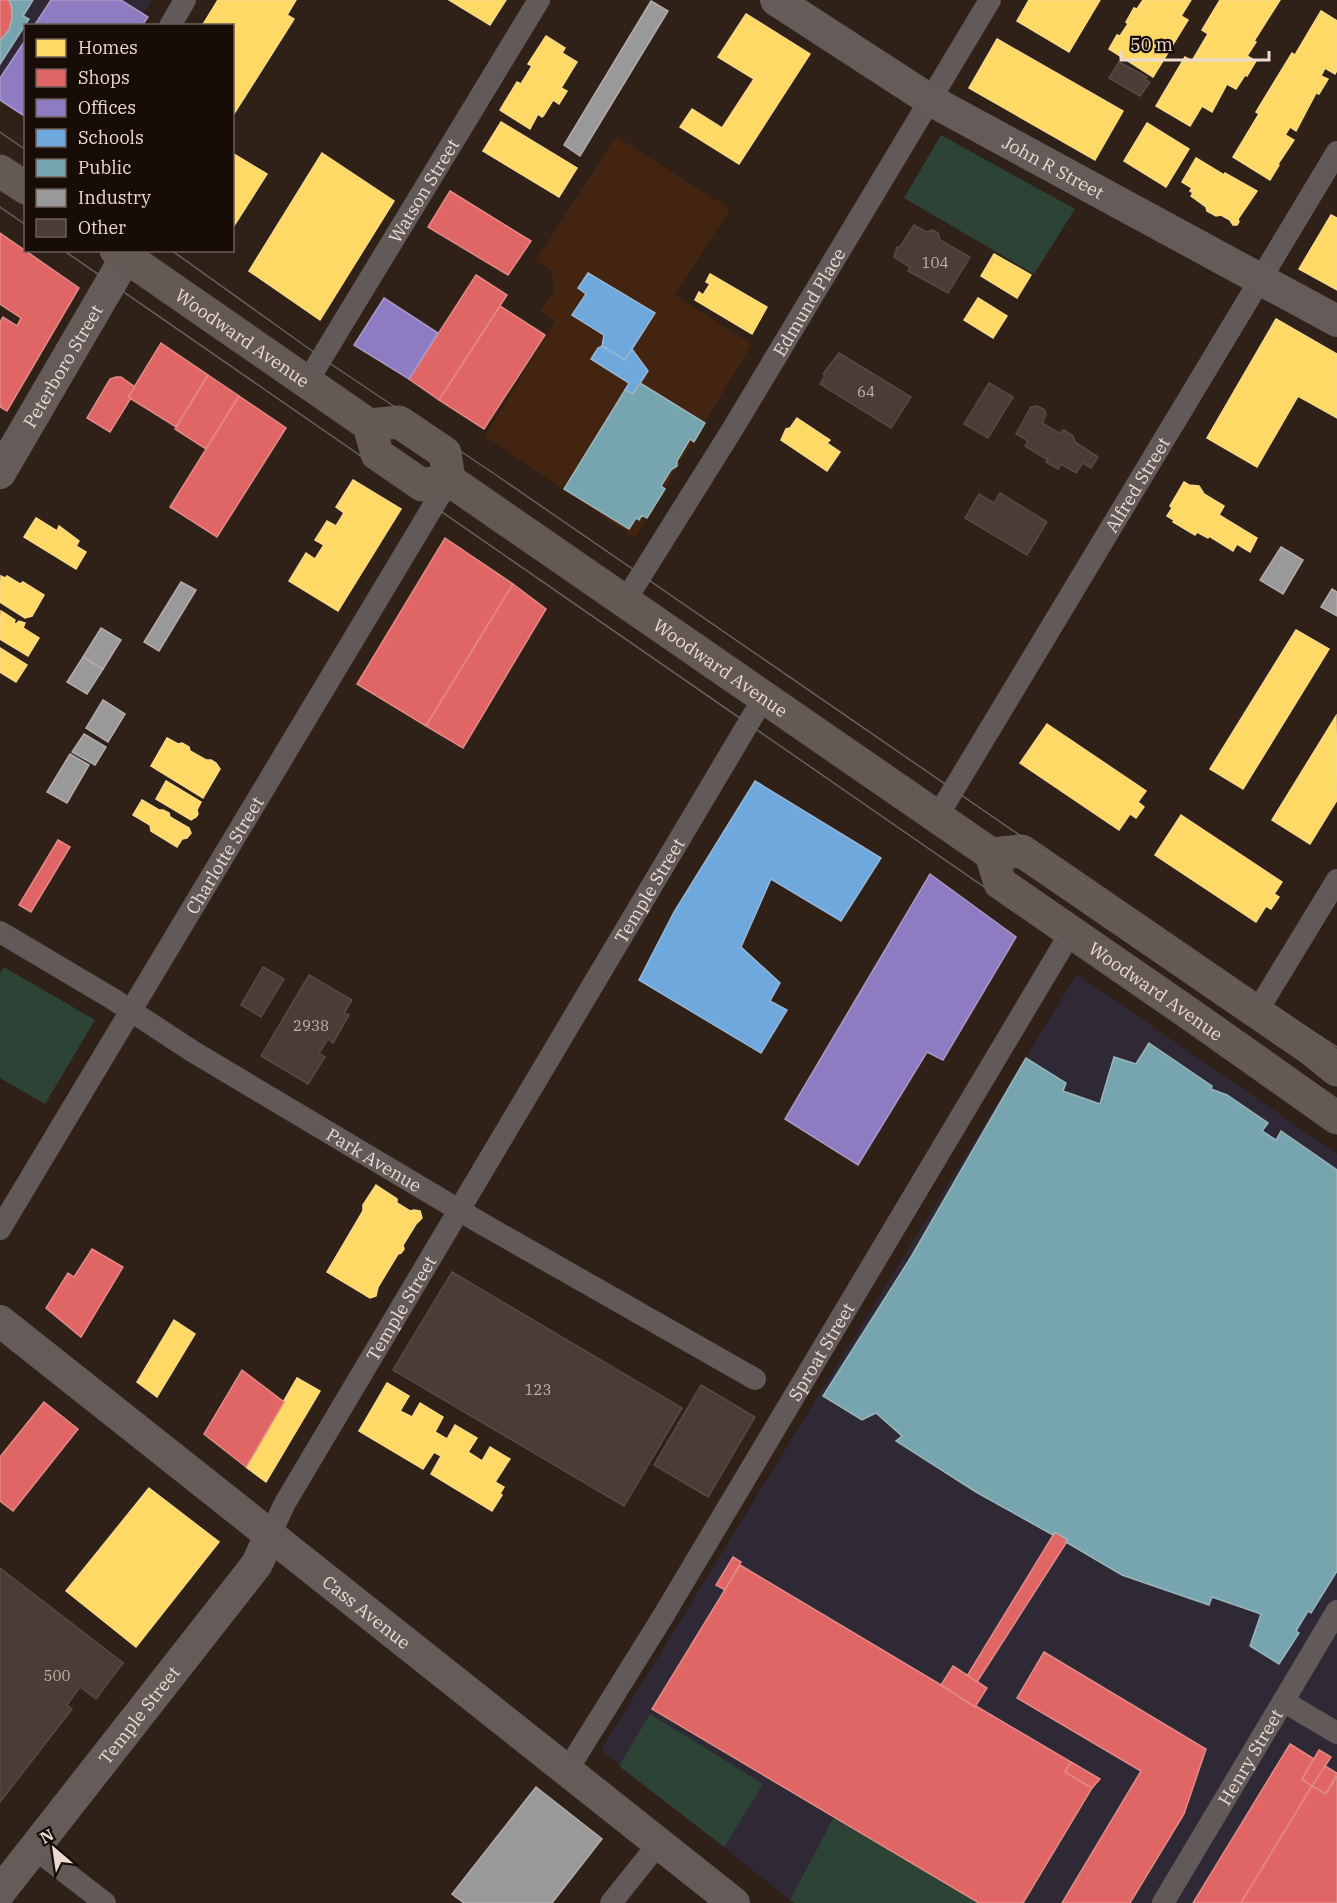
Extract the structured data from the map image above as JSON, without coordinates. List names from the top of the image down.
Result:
{
  "streets": {
    "main road": ["Woodward Avenue"],
    "street": [
      "John R Street",
      "Watson Street",
      "Edmund Place",
      "Peterboro Street",
      "Alfred Street",
      "Charlotte Street",
      "Temple Street",
      "Park Avenue",
      "Sproat Street",
      "Cass Avenue",
      "Henry Street"
    ]
  },
  "crossings": [
    ["John R Street", "Edmund Place"],
    ["John R Street", "Alfred Street"],
    ["Watson Street", "Woodward Avenue"],
    ["Edmund Place", "Woodward Avenue"],
    ["Woodward Avenue", "Peterboro Street"],
    ["Woodward Avenue", "Alfred Street"],
    ["Woodward Avenue", "Charlotte Street"],
    ["Woodward Avenue", "Temple Street"],
    ["Woodward Avenue", "Sproat Street"],
    ["Charlotte Street", "Park Avenue"],
    ["Temple Street", "Park Avenue"],
    ["Temple Street", "Cass Avenue"],
    ["Sproat Street", "Cass Avenue"]
  ],
  "house_numbers": [
    "104",
    "64",
    "2938",
    "123",
    "500"
  ],
  "legend": [
    "Homes",
    "Shops",
    "Offices",
    "Schools",
    "Public",
    "Industry",
    "Other"
  ],
  "scale_bar": "50 m",
  "north": "top left"
}
